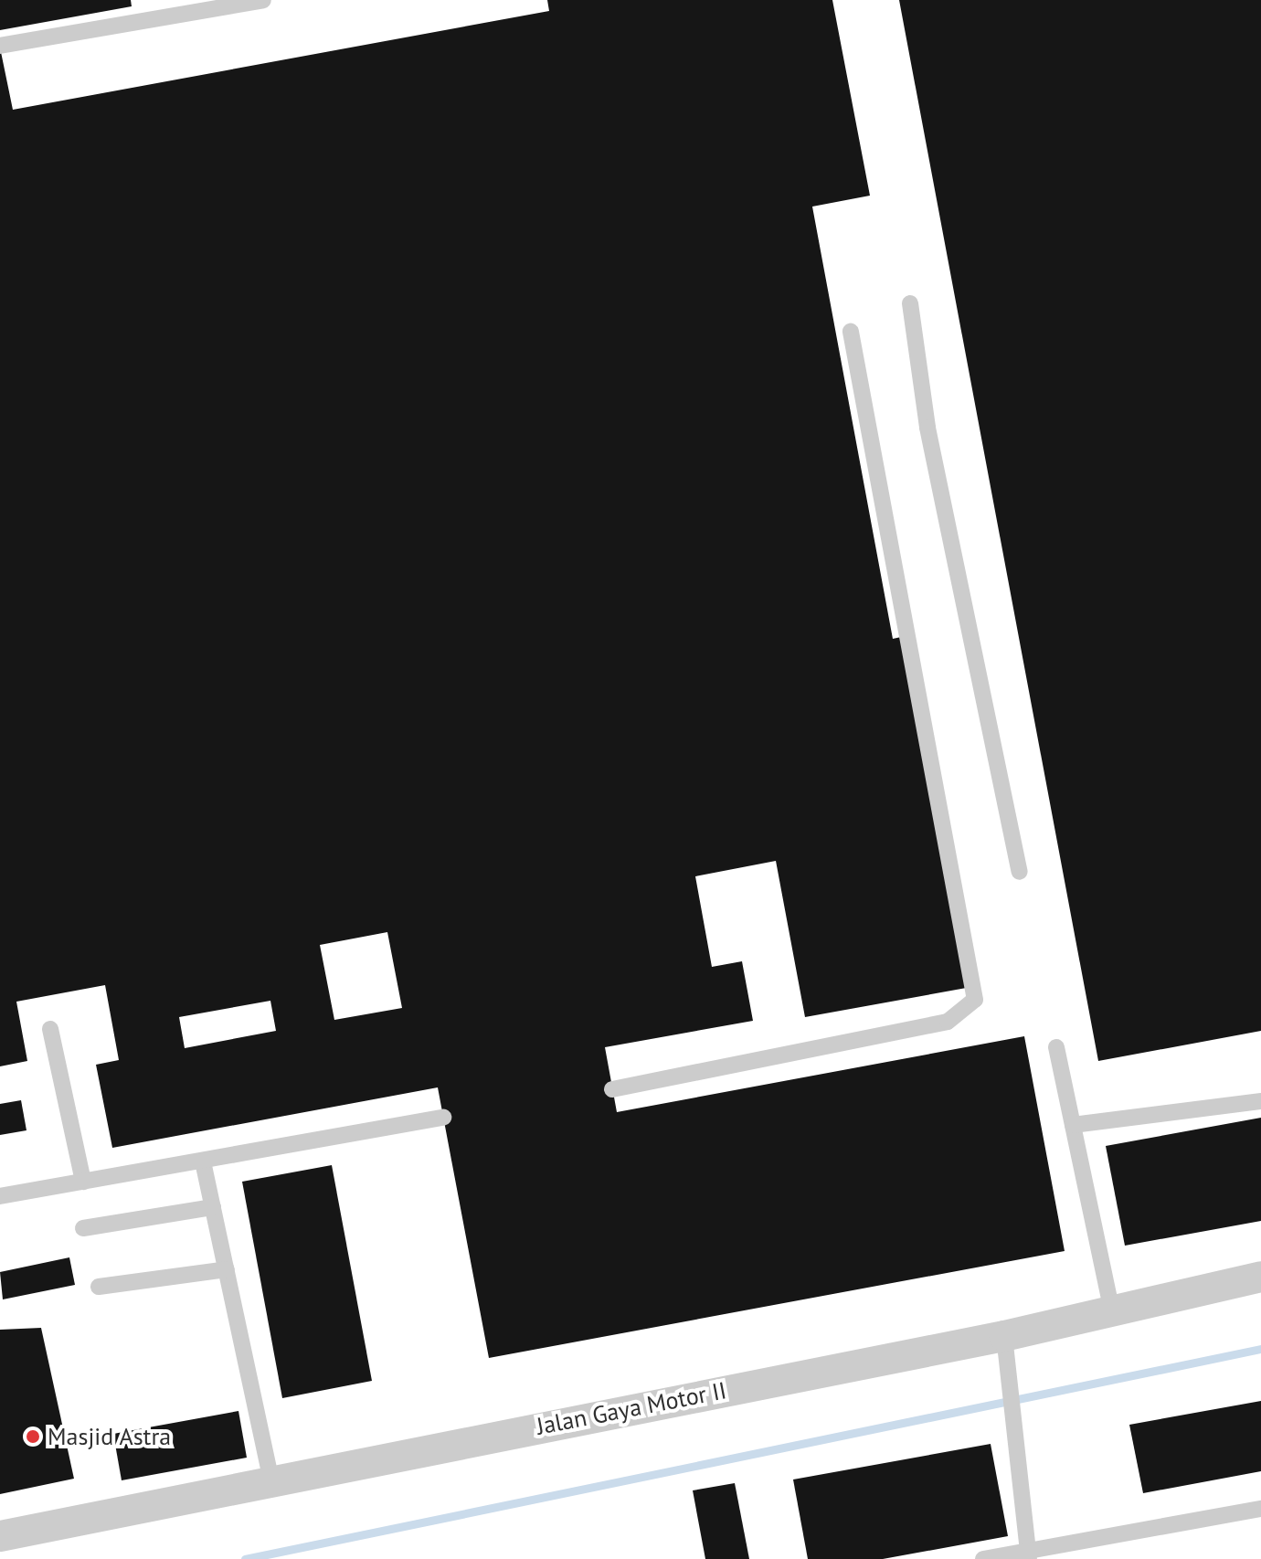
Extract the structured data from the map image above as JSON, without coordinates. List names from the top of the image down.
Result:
{
  "streets": {
    "street": ["Jalan Gaya Motor II"]
  },
  "places": ["Masjid Astra"]
}
